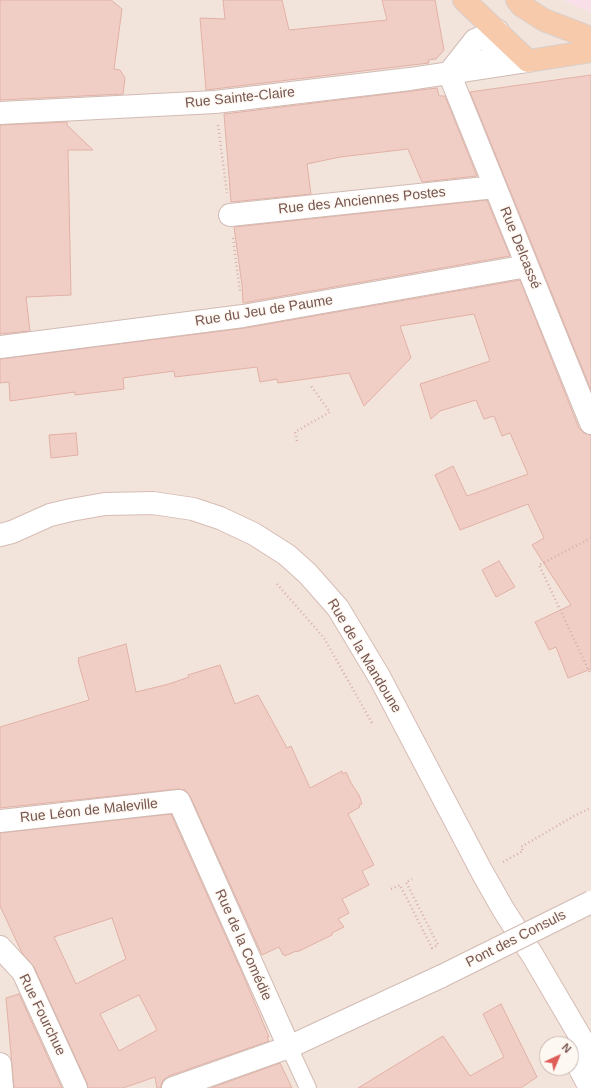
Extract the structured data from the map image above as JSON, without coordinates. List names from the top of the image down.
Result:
{
  "streets": {
    "street": [
      "Rue Sainte-Claire",
      "Rue des Anciennes Postes",
      "Rue Delcassé",
      "Rue du Jeu de Paume",
      "Rue de la Mandoune",
      "Rue Léon de Maleville",
      "Pont des Consuls",
      "Rue de la Comédie",
      "Rue Fourchue"
    ]
  },
  "crossings": [
    ["Rue Sainte-Claire", "Rue Delcassé"],
    ["Rue des Anciennes Postes", "Rue Delcassé"],
    ["Rue Delcassé", "Rue du Jeu de Paume"],
    ["Rue Léon de Maleville", "Rue de la Comédie"],
    ["Pont des Consuls", "Rue de la Comédie"]
  ],
  "north": "top right"
}
